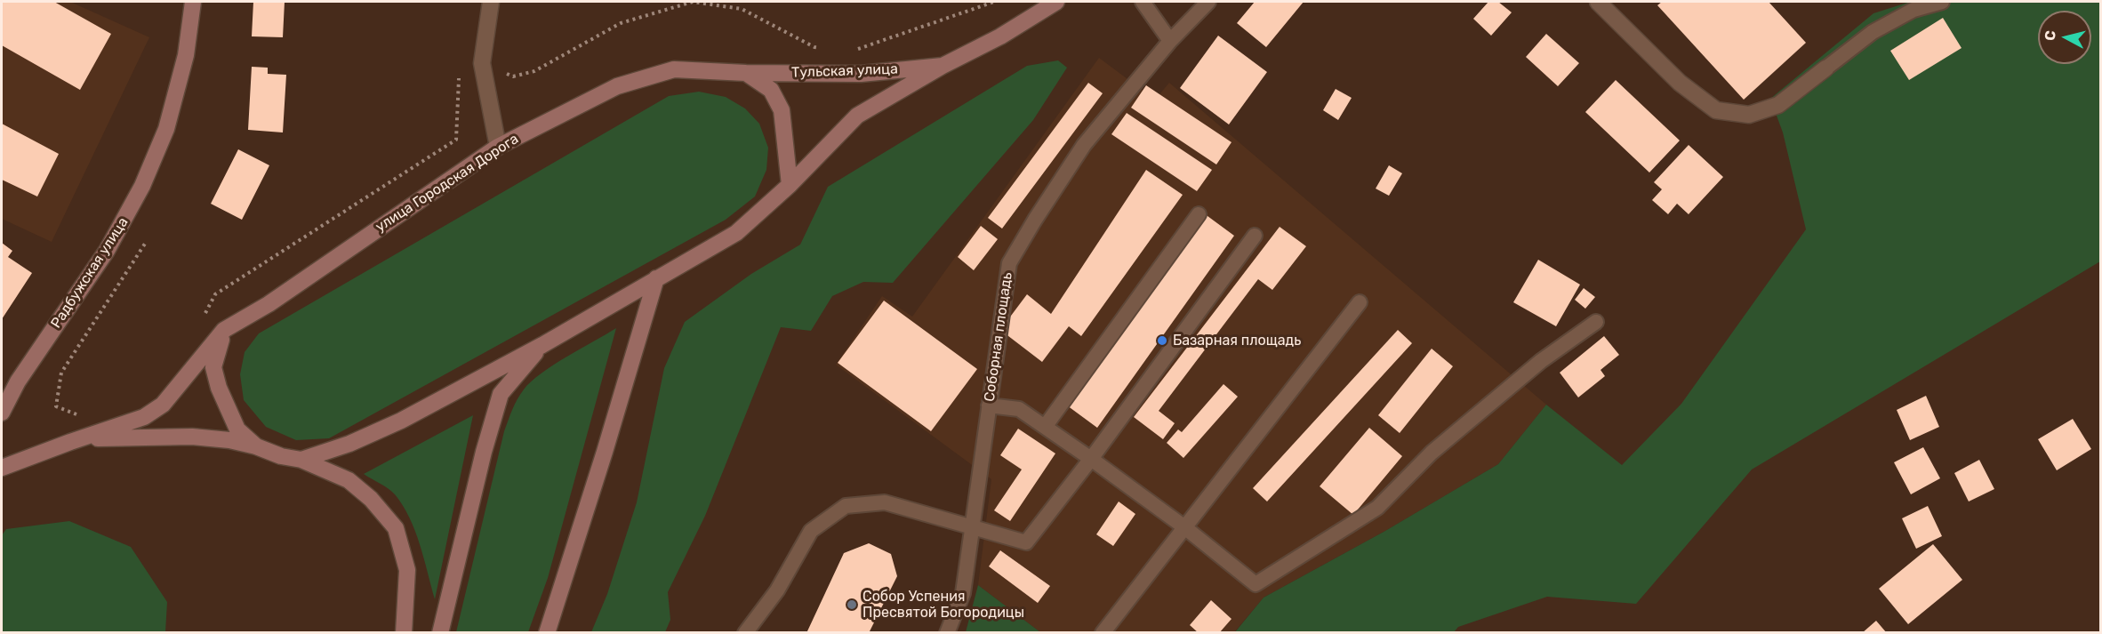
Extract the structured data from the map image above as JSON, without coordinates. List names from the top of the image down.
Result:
{
  "streets": {
    "main road": ["Тульская улица", "улица Городская Дорога", "Радбужская улица"],
    "lane": ["Соборная площадь"]
  },
  "crossings": [
    ["Тульская улица", "улица Городская Дорога"]
  ],
  "places": ["Базарная площадь", "Собор Успения Пресвятой Богородицы"],
  "north": "left"
}
